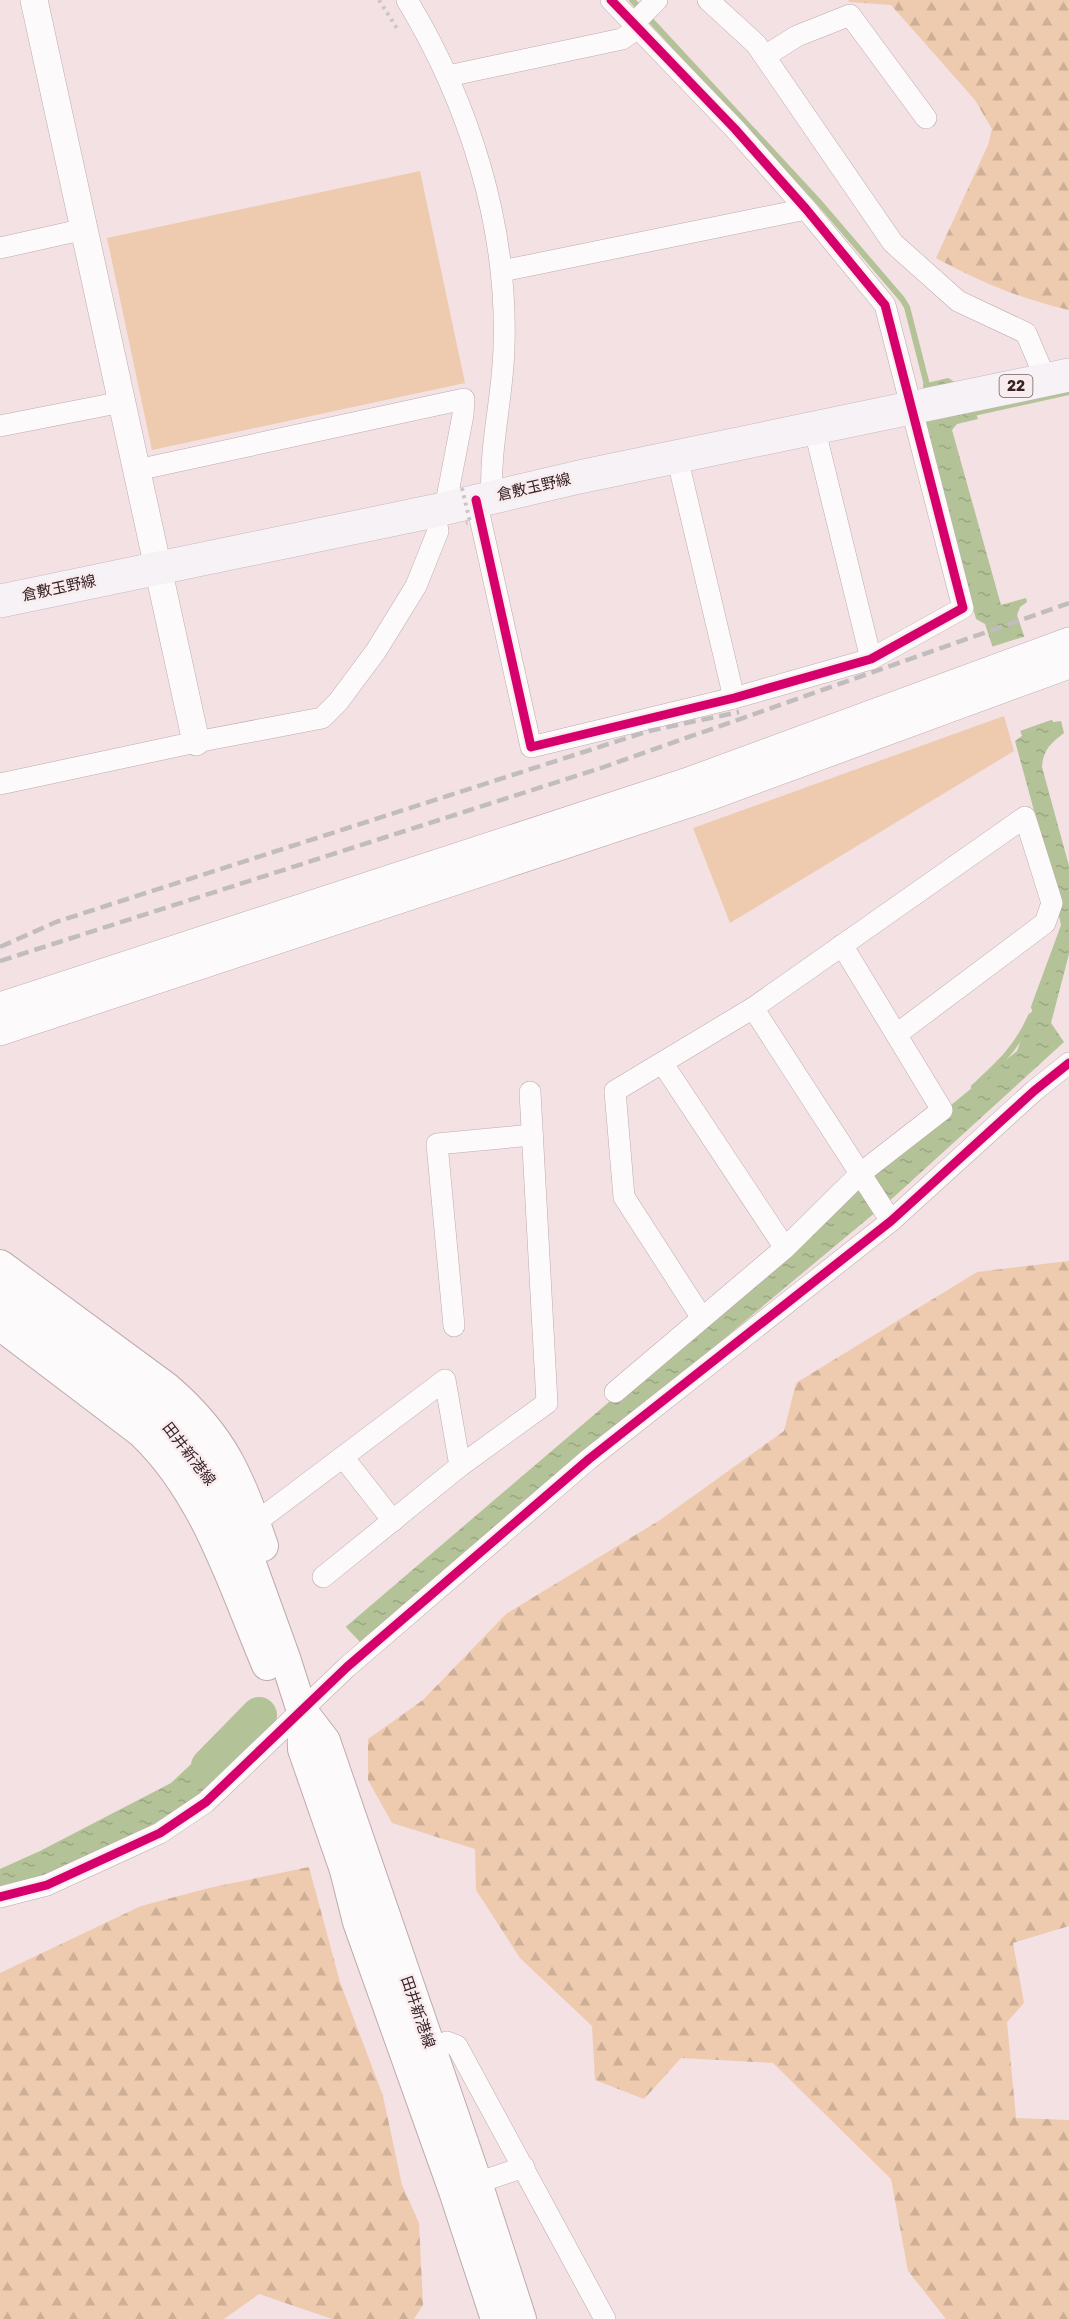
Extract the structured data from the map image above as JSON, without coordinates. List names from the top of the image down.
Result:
{
  "streets": {
    "main road": ["22", "倉敷玉野線", "田井新港線"]
  }
}
